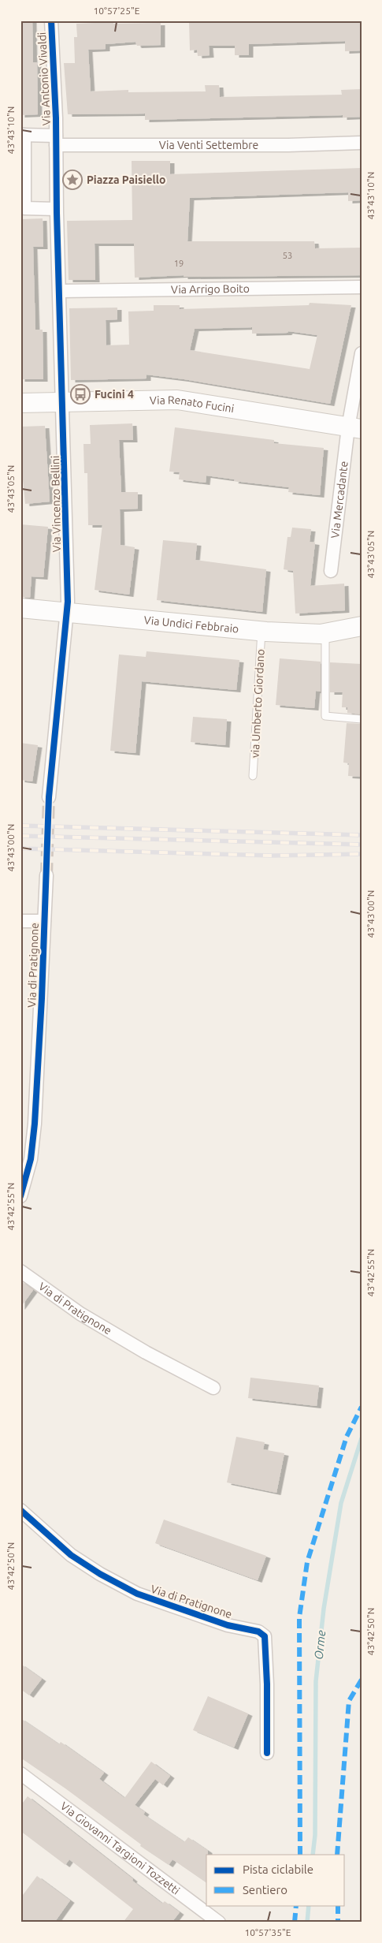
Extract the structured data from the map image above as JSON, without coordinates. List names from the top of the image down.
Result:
{
  "streets": {
    "main road": ["Via Renato Fucini", "Via Undici Febbraio"],
    "street": [
      "Via Antonio Vivaldi",
      "Via Venti Settembre",
      "Via Arrigo Boito",
      "Via Mercadante",
      "Via Vincenzo Bellini",
      "Via di Pratignone",
      "Via Giovanni Targioni Tozzetti"
    ],
    "lane": ["via Umberto Giordano"]
  },
  "crossings": [
    ["Via Antonio Vivaldi", "Via Venti Settembre"],
    ["Via Antonio Vivaldi", "Via Vincenzo Bellini"],
    ["Via Arrigo Boito", "Via Vincenzo Bellini"],
    ["Via Renato Fucini", "Via Mercadante"],
    ["Via Renato Fucini", "Via Vincenzo Bellini"],
    ["Via Vincenzo Bellini", "Via Undici Febbraio"],
    ["Via Undici Febbraio", "via Umberto Giordano"]
  ],
  "water": ["Orme"],
  "places": {
    "place": ["Piazza Paisiello"],
    "bus stop": ["Fucini 4"]
  },
  "house_numbers": ["53", "19"],
  "legend": ["Pista ciclabile", "Sentiero"],
  "coordinates": [
    "10°57'25\"E",
    "43°43'10\"N",
    "43°43'05\"N",
    "43°43'00\"N",
    "43°42'55\"N",
    "43°42'50\"N",
    "10°57'35\"E"
  ]
}
